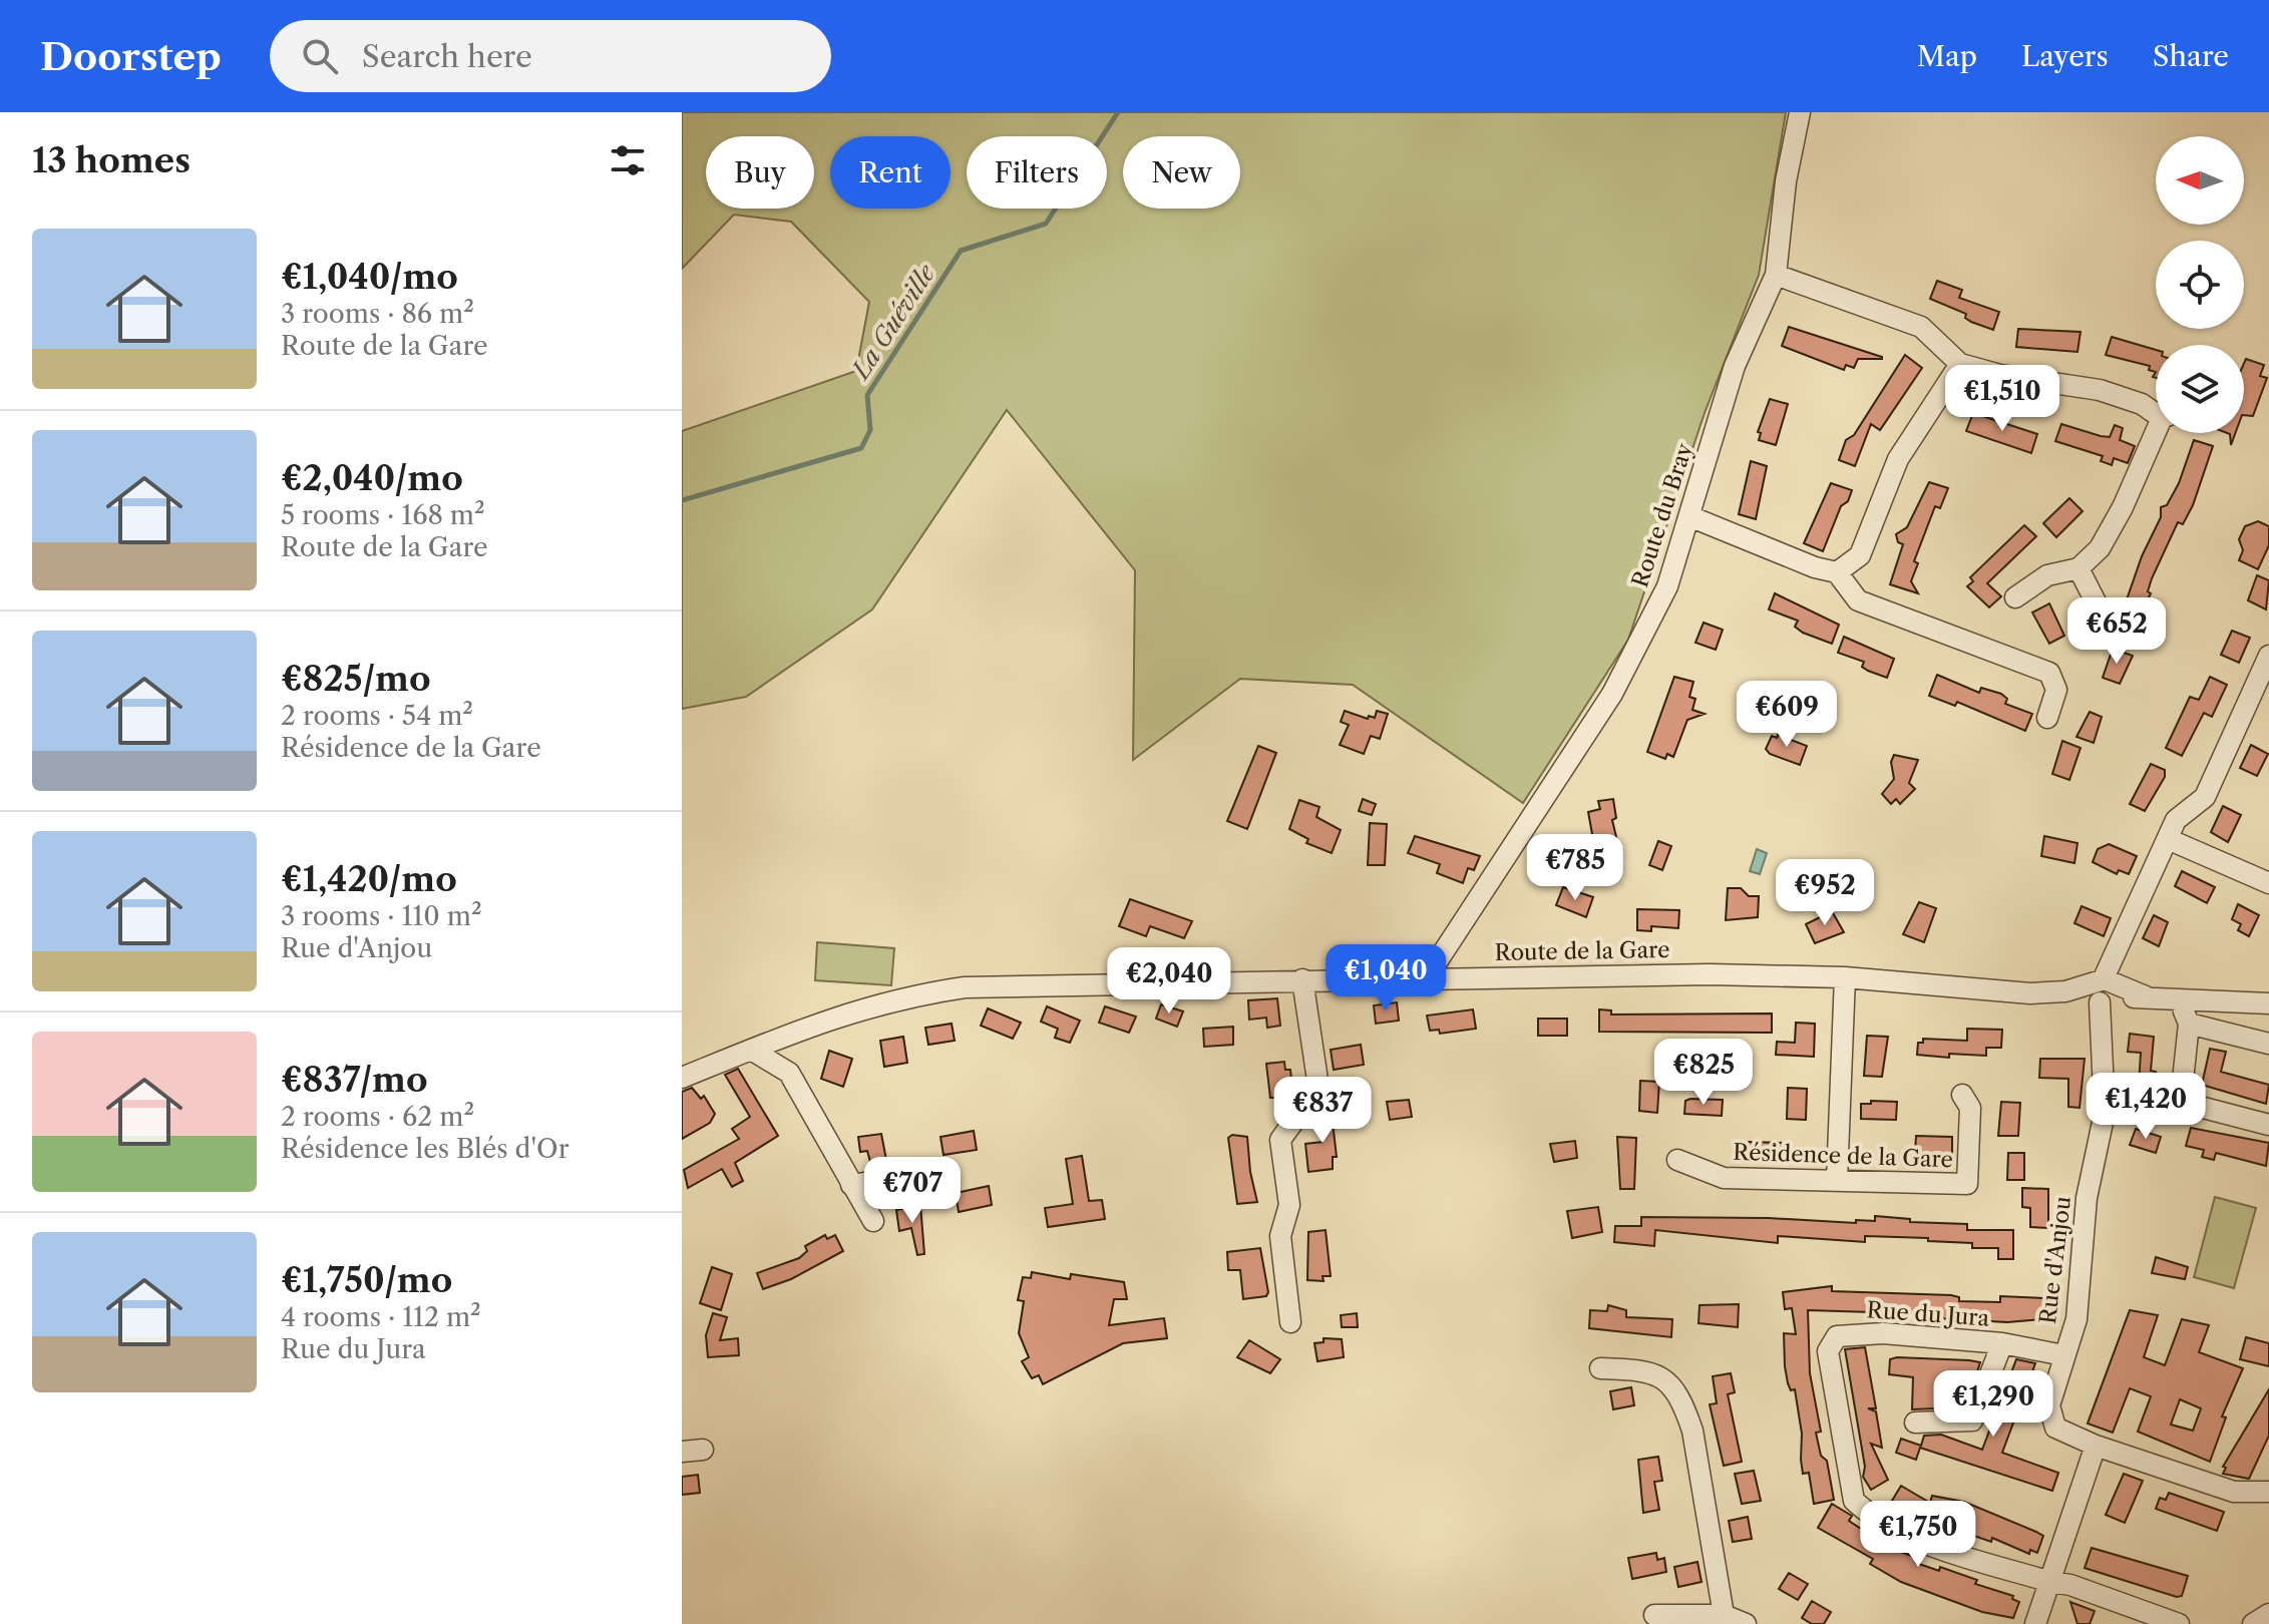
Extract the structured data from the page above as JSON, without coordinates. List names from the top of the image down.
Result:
{
  "streets": {
    "street": [
      "Route du Bray",
      "Route de la Gare",
      "Résidence de la Gare",
      "Rue d'Anjou",
      "Rue du Jura"
    ]
  },
  "crossings": [
    ["Route du Bray", "Route de la Gare"],
    ["Route de la Gare", "Rue d'Anjou"],
    ["Rue d'Anjou", "Rue du Jura"]
  ],
  "water": ["La Guéville"],
  "north": "left",
  "page": {
    "header": "Doorstep",
    "search": "Search here",
    "nav": ["Map", "Layers", "Share"],
    "heading": "13 homes",
    "chip": [
      "Buy",
      "Rent",
      "Filters",
      "New"
    ],
    "list": [
      {
        "name": "€1,040/mo",
        "note": "3 rooms · 86 m² · Route de la Gare"
      },
      {
        "name": "€2,040/mo",
        "note": "5 rooms · 168 m² · Route de la Gare"
      },
      {
        "name": "€825/mo",
        "note": "2 rooms · 54 m² · Résidence de la Gare"
      },
      {
        "name": "€1,420/mo",
        "note": "3 rooms · 110 m² · Rue d'Anjou"
      },
      {
        "name": "€837/mo",
        "note": "2 rooms · 62 m² · Résidence les Blés d'Or"
      },
      {
        "name": "€1,750/mo",
        "note": "4 rooms · 112 m² · Rue du Jura"
      }
    ],
    "price": [
      "€1,510",
      "€652",
      "€609",
      "€785",
      "€952",
      "€1,040",
      "€2,040",
      "€825",
      "€1,420",
      "€837",
      "€707",
      "€1,290",
      "€1,750"
    ]
  }
}
